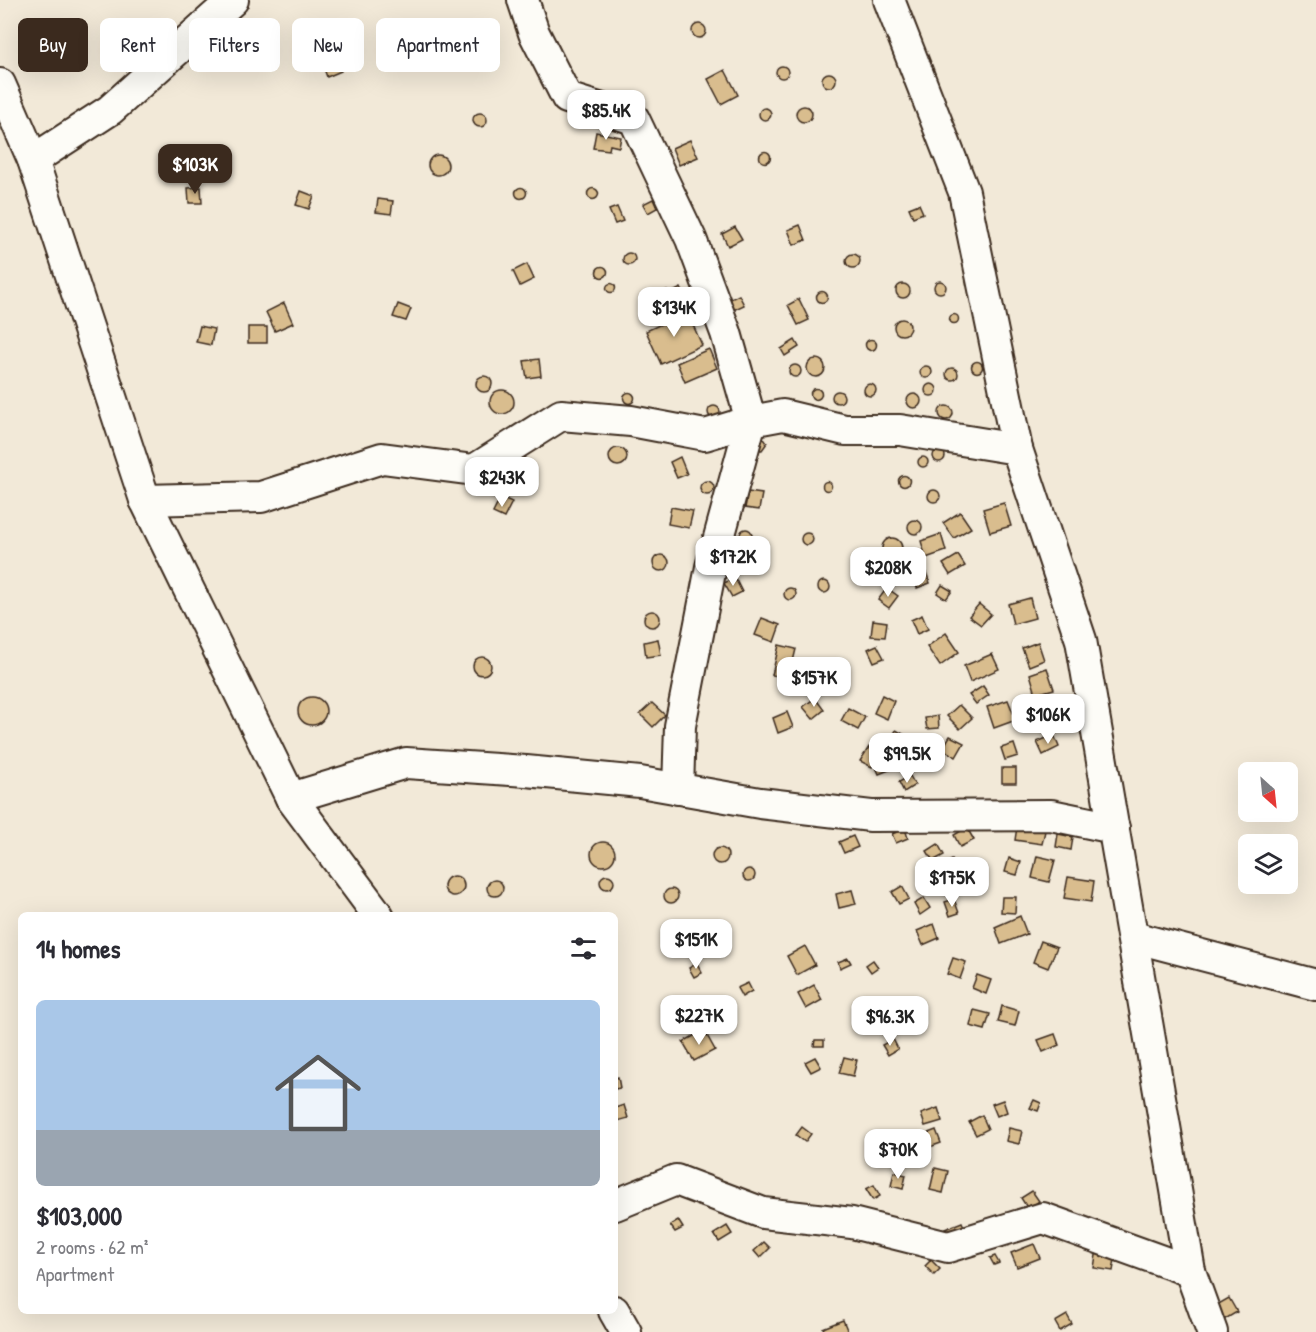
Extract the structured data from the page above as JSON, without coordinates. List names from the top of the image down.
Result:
{
  "north": "bottom right",
  "page": {
    "chip": [
      "Buy",
      "Rent",
      "Filters",
      "New",
      "Apartment"
    ],
    "price": [
      "$85.4K",
      "$103K",
      "$134K",
      "$243K",
      "$172K",
      "$208K",
      "$157K",
      "$106K",
      "$99.5K",
      "$175K",
      "$151K",
      "$227K",
      "$96.3K",
      "$70K"
    ],
    "heading": "14 homes",
    "list": [
      {
        "name": "$103,000",
        "note": "2 rooms · 62 m² · Apartment"
      }
    ]
  }
}
